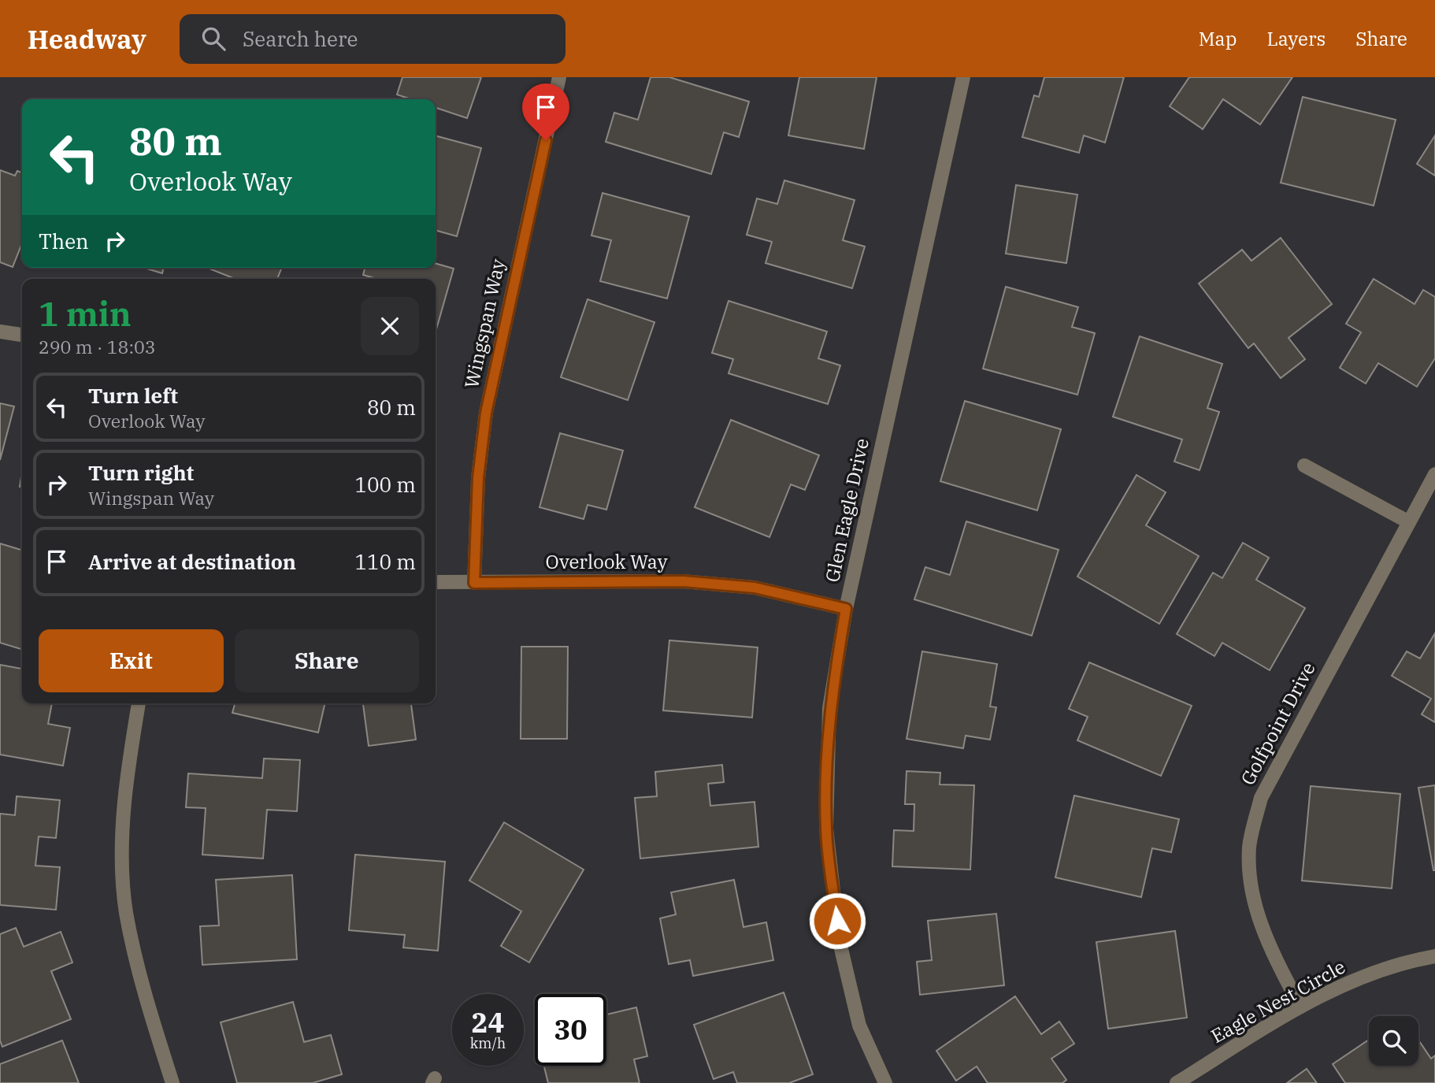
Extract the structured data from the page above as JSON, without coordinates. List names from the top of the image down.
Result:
{
  "streets": {
    "street": [
      "Wingspan Way",
      "Glen Eagle Drive",
      "Overlook Way",
      "Golfpoint Drive",
      "Eagle Nest Circle"
    ]
  },
  "crossings": [
    ["Wingspan Way", "Overlook Way"],
    ["Glen Eagle Drive", "Overlook Way"],
    ["Golfpoint Drive", "Eagle Nest Circle"]
  ],
  "page": {
    "header": "Headway",
    "search": "Search here",
    "nav": ["Map", "Layers", "Share"],
    "turn": ["80 m", "Overlook Way"],
    "then": "Then",
    "heading": ["1 min", "290 m · 18:03"],
    "list": [
      {
        "name": "Turn left",
        "note": "Overlook Way",
        "value": "80 m"
      },
      {
        "name": "Turn right",
        "note": "Wingspan Way",
        "value": "100 m"
      },
      {
        "name": "Arrive at destination",
        "value": "110 m"
      }
    ],
    "buttons": ["Exit", "Share"],
    "speed": "24 km/h",
    "limit": "30"
  }
}
